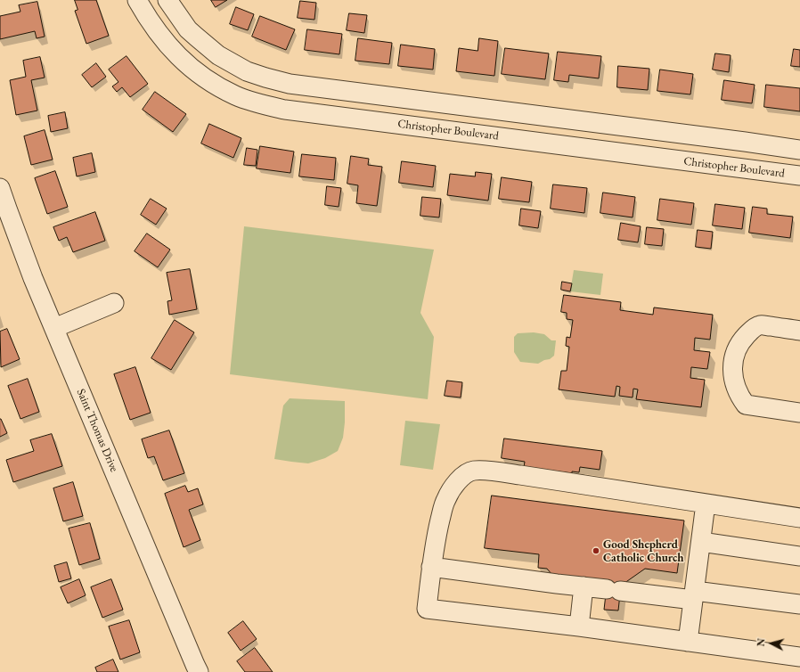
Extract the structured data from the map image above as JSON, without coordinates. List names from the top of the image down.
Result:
{
  "streets": {
    "street": ["Christopher Boulevard", "Saint Thomas Drive"]
  },
  "places": ["Good Shepherd Catholic Church"],
  "north": "left"
}
